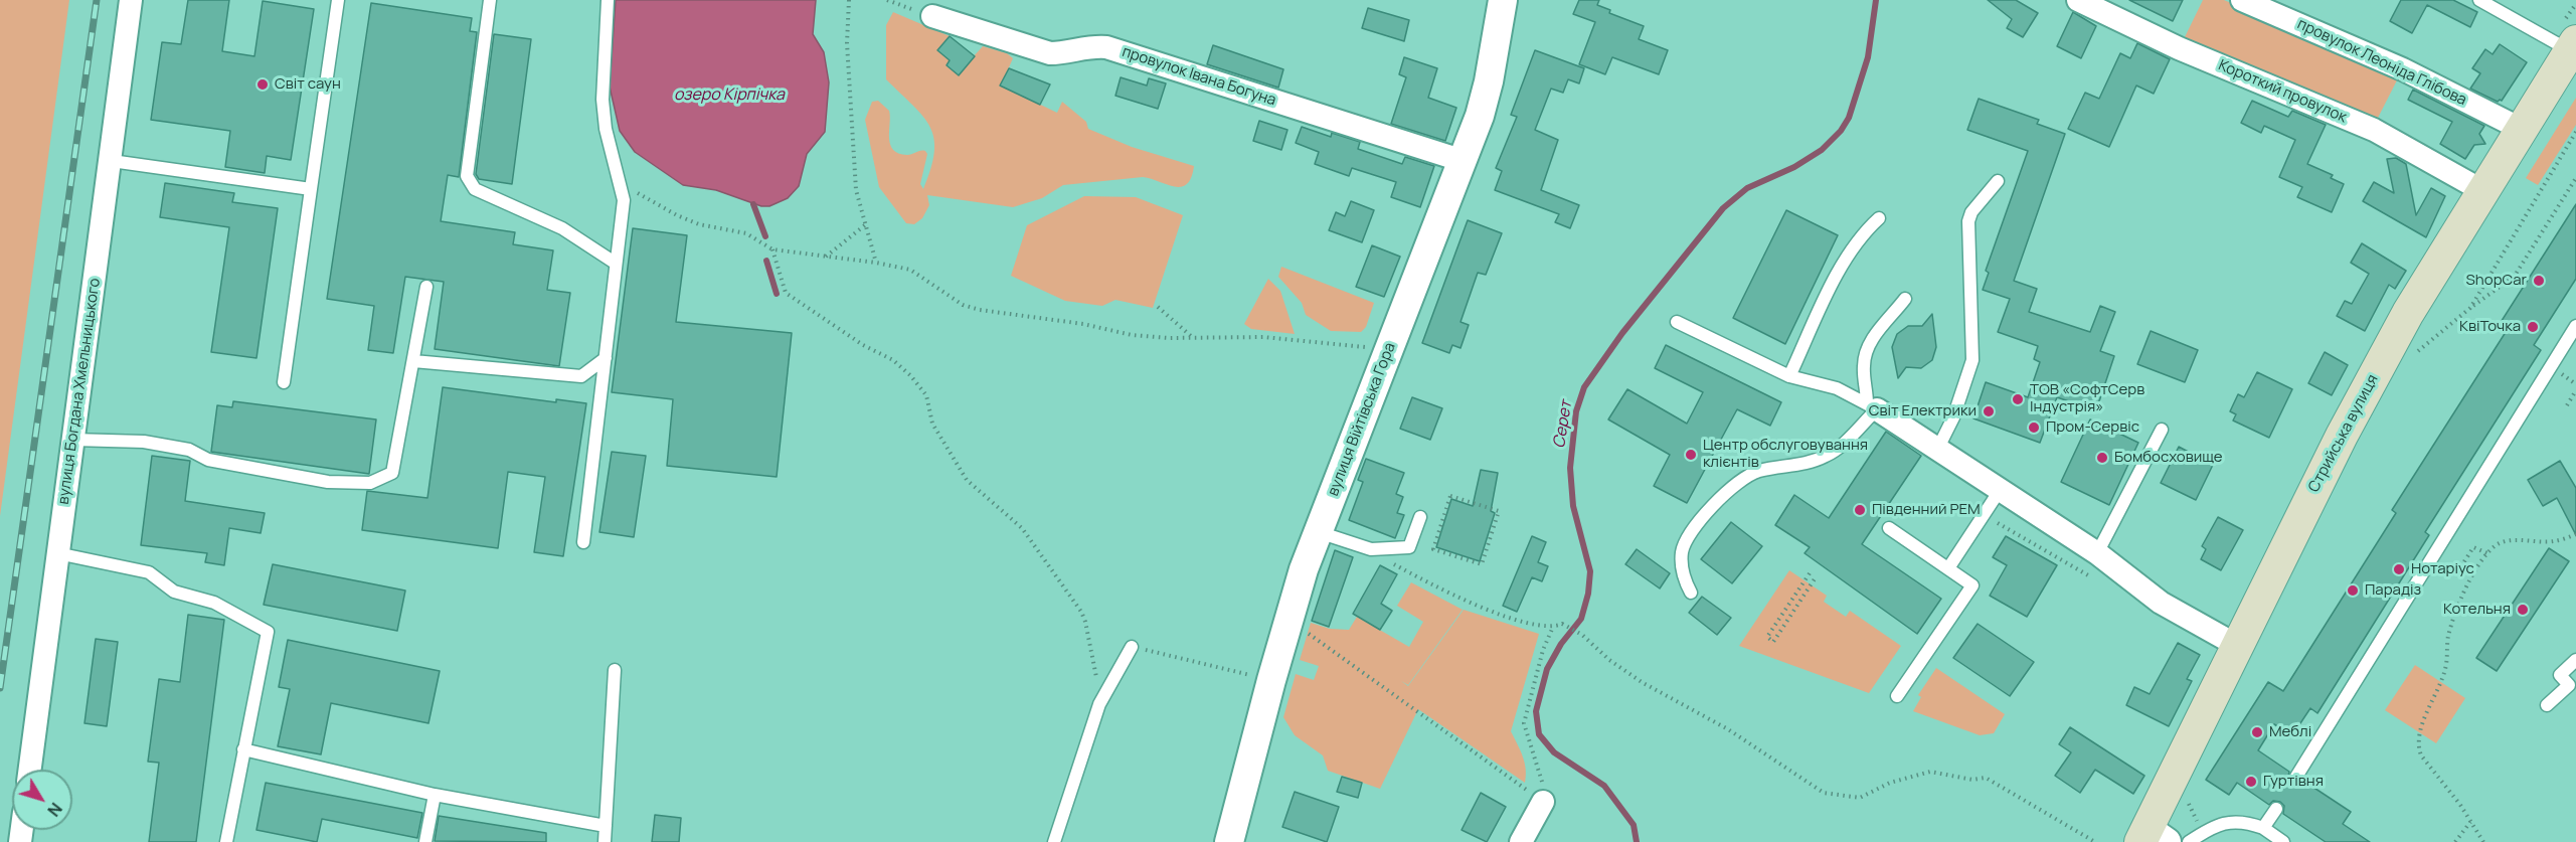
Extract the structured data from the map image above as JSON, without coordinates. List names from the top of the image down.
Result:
{
  "streets": {
    "main road": ["Стрийська вулиця"],
    "street": [
      "провулок Леоніда Глібова",
      "провулок Івана Богуна",
      "Короткий провулок",
      "вулиця Богдана Хмельницького",
      "вулиця Війтівська Гора"
    ]
  },
  "crossings": [
    ["провулок Леоніда Глібова", "Стрийська вулиця"],
    ["провулок Івана Богуна", "вулиця Війтівська Гора"],
    ["Короткий провулок", "Стрийська вулиця"]
  ],
  "water": ["озеро Кірпічка", "Серет"],
  "places": [
    "Світ саун",
    "ShopCar",
    "КвіТочка",
    "ТОВ «СофтСерв Індустрія»",
    "Світ Електрики",
    "Пром-Сервіс",
    "Центр обслуговування клієнтів",
    "Бомбосховище",
    "Південний РЕМ",
    "Нотаріус",
    "Парадіз",
    "Котельня",
    "Меблі",
    "Гуртівня"
  ],
  "north": "bottom right"
}
